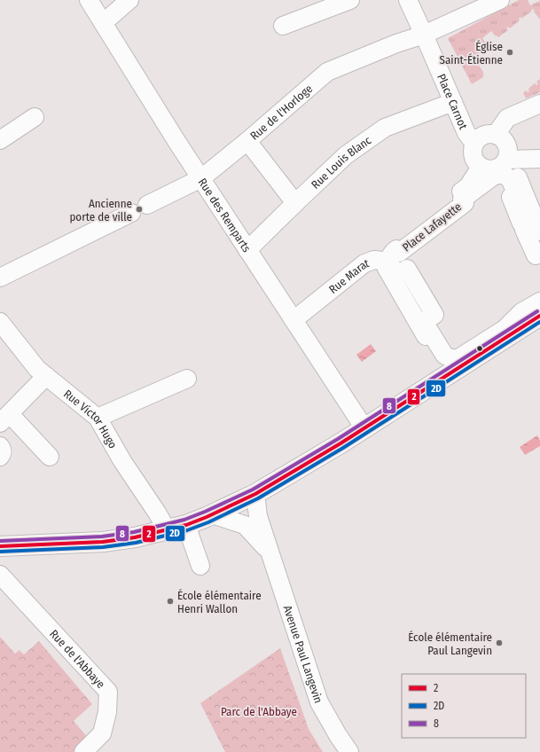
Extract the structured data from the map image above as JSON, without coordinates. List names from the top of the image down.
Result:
{
  "streets": {
    "street": [
      "Place Carnot",
      "Rue de l'Horloge",
      "Rue Louis Blanc",
      "Rue des Remparts",
      "Place Lafayette",
      "Rue Marat",
      "Rue Victor Hugo",
      "Avenue Paul Langevin",
      "Rue de l'Abbaye"
    ]
  },
  "crossings": [
    ["Place Carnot", "Rue de l'Horloge"],
    ["Place Carnot", "Rue Louis Blanc"],
    ["Place Carnot", "Rue Marat"],
    ["Rue de l'Horloge", "Rue des Remparts"],
    ["Rue Louis Blanc", "Rue des Remparts"],
    ["Rue des Remparts", "Rue Marat"]
  ],
  "parks": ["Parc de l'Abbaye"],
  "places": [
    "Église Saint-Étienne",
    "Ancienne porte de ville",
    "École élémentaire Henri Wallon",
    "École élémentaire Paul Langevin"
  ],
  "lines": ["transit line 8", "transit line 2", "transit line 2D"],
  "legend": ["2", "2D", "8"]
}
